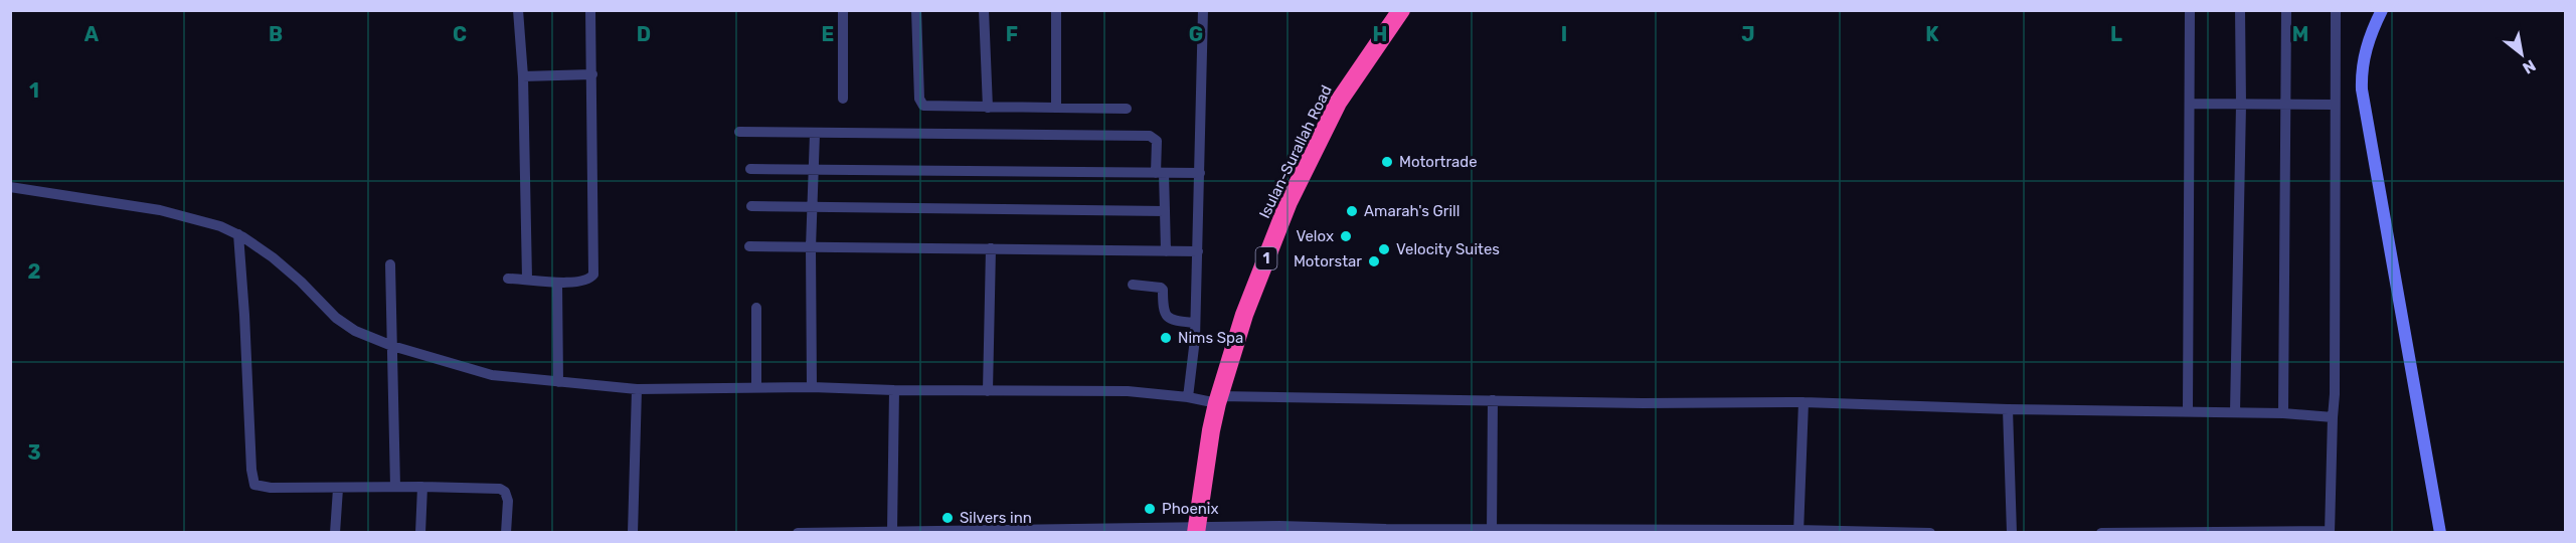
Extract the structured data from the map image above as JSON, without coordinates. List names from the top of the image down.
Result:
{
  "streets": {
    "highway": ["Isulan-Surallah Road", "1"]
  },
  "places": [
    "Motortrade",
    "Amarah's Grill",
    "Velox",
    "Velocity Suites",
    "Motorstar",
    "Nims Spa",
    "Phoenix",
    "Silvers inn"
  ],
  "north": "bottom right",
  "grid": {
    "columns": [
      "A",
      "B",
      "C",
      "D",
      "E",
      "F",
      "G",
      "H",
      "I",
      "J",
      "K",
      "L",
      "M"
    ],
    "rows": ["1", "2", "3"]
  }
}
